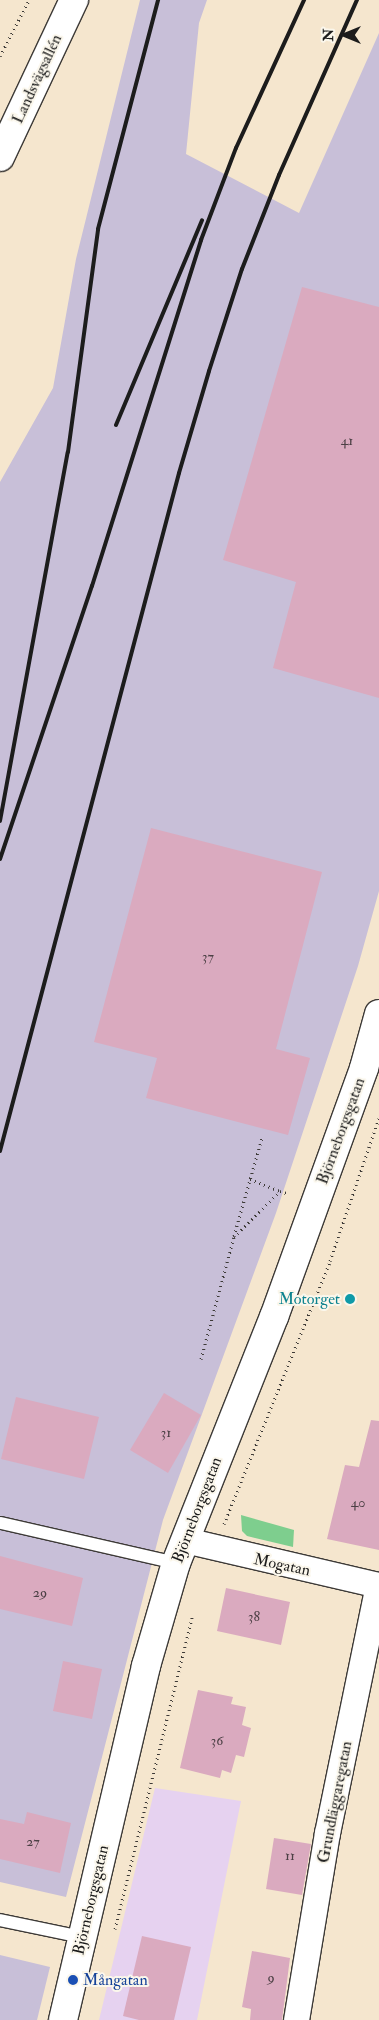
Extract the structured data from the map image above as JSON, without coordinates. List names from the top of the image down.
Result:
{
  "streets": {
    "main road": ["Landsvägsallén", "Björneborgsgatan"],
    "street": ["Mogatan", "Grundläggaregatan"]
  },
  "crossings": [
    ["Björneborgsgatan", "Mogatan"],
    ["Mogatan", "Grundläggaregatan"]
  ],
  "places": ["Motorget", "Mångatan"],
  "house_numbers": [
    "41",
    "37",
    "31",
    "40",
    "29",
    "38",
    "36",
    "27",
    "11",
    "9"
  ],
  "north": "left"
}
